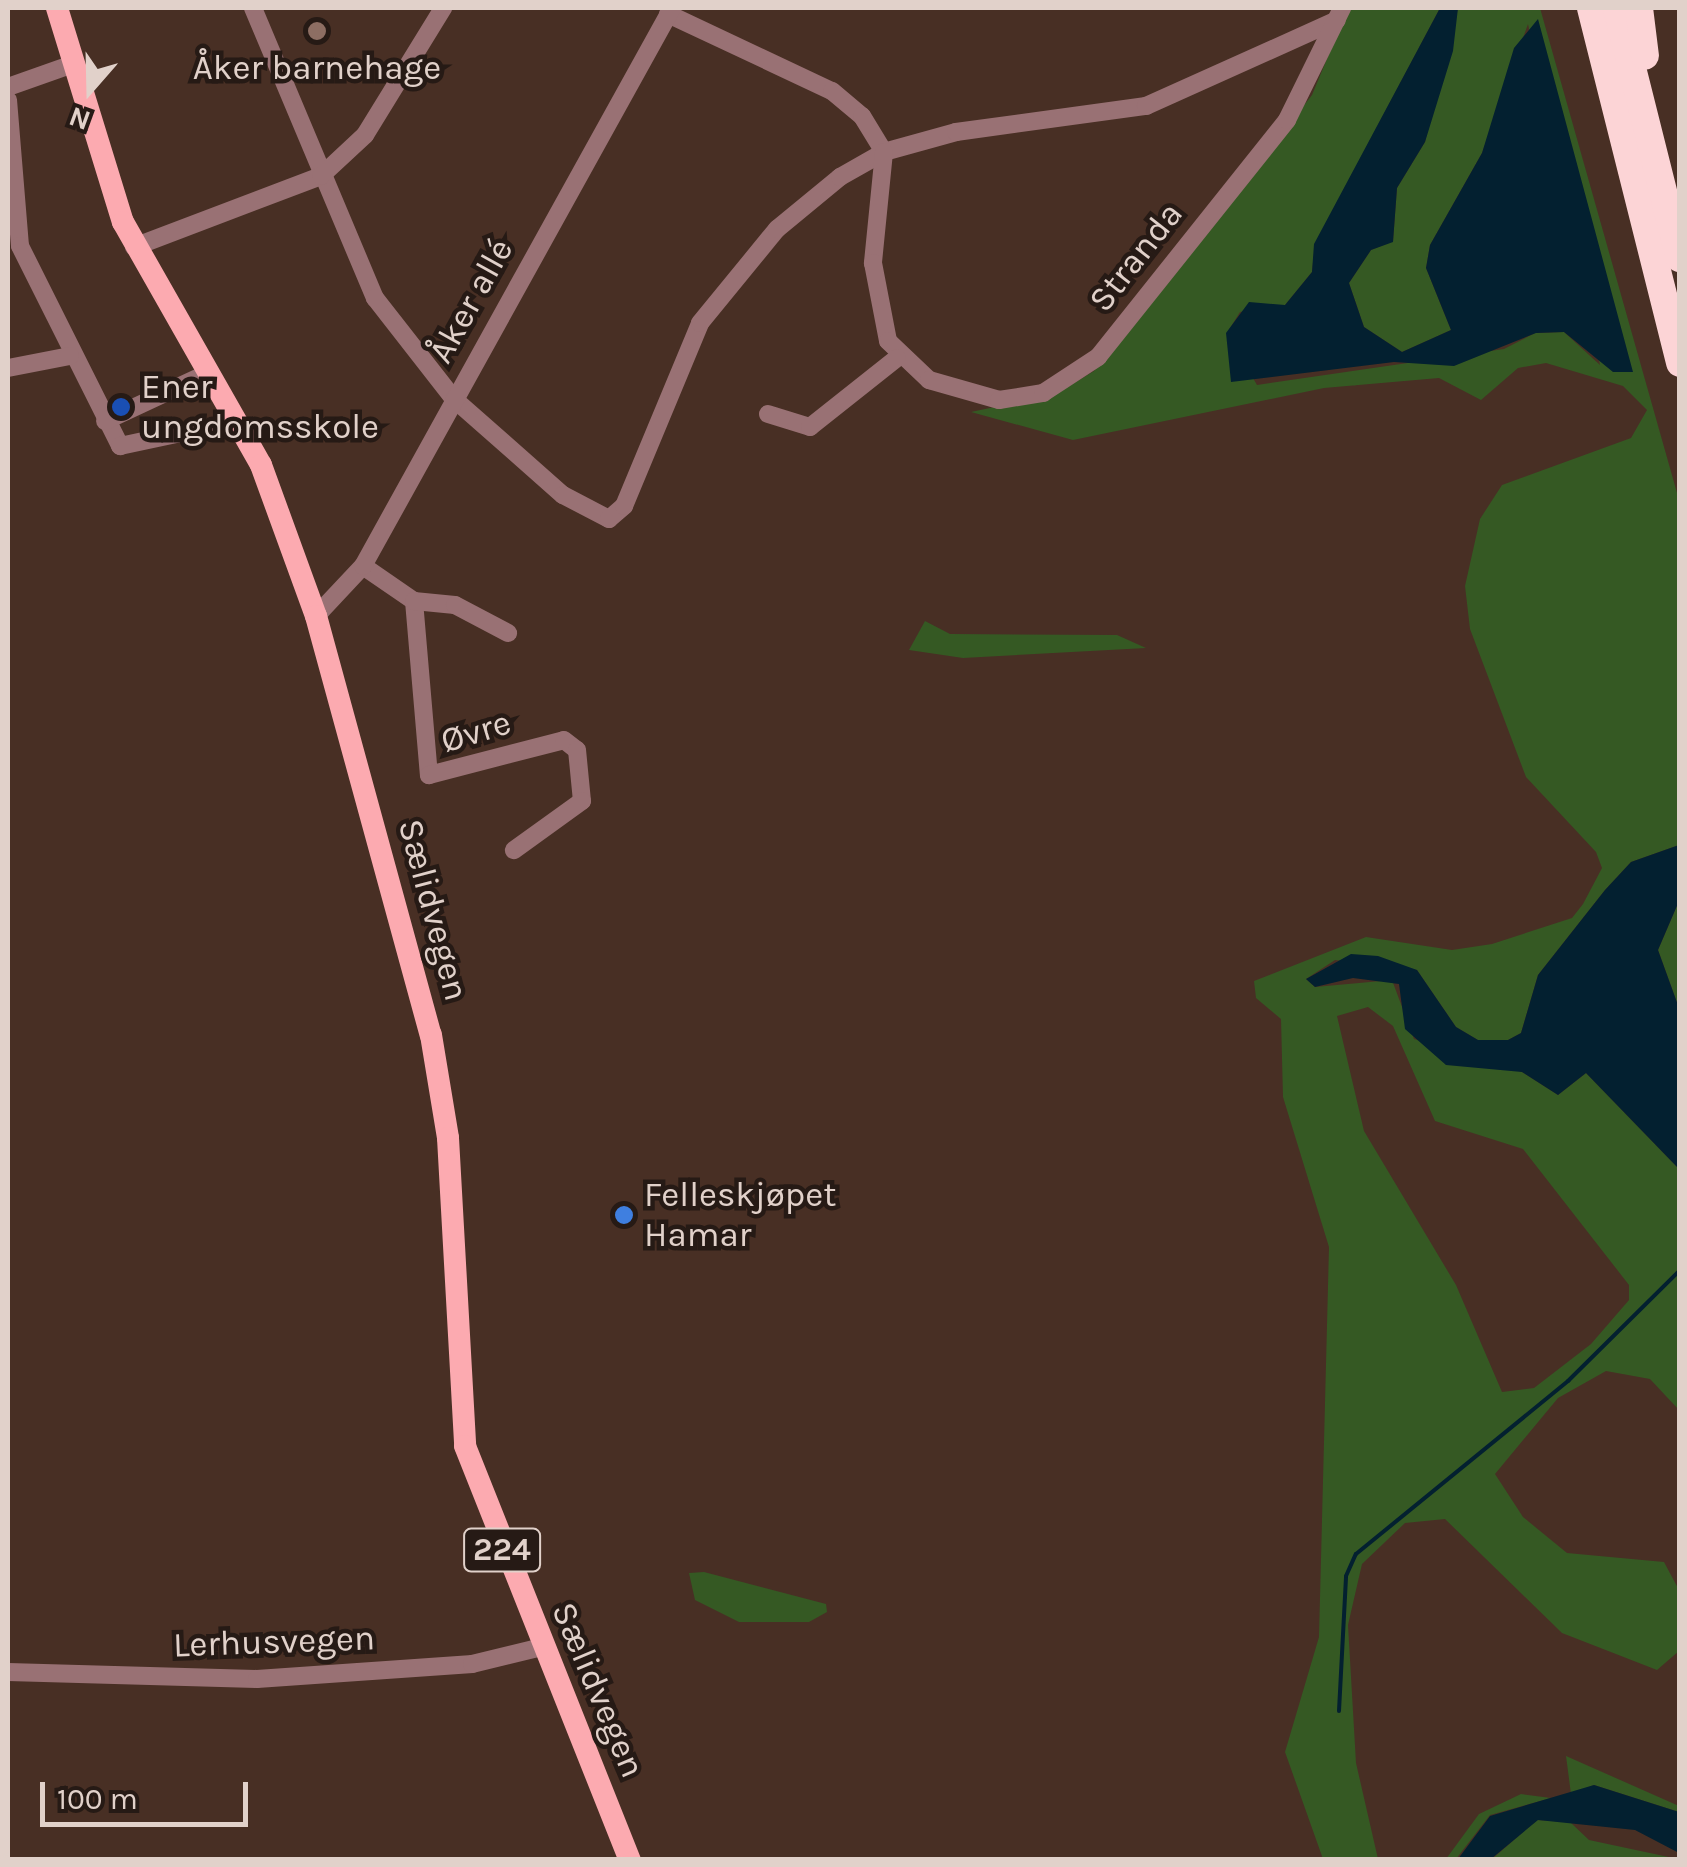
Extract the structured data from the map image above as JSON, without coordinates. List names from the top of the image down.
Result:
{
  "streets": {
    "main road": ["Sælidvegen", "224"],
    "street": [
      "Stranda",
      "Åker allé",
      "Øvre",
      "Lerhusvegen"
    ]
  },
  "crossings": [
    ["Åker allé", "Sælidvegen"],
    ["Sælidvegen", "Lerhusvegen"]
  ],
  "places": ["Åker barnehage", "Ener ungdomsskole", "Felleskjøpet Hamar"],
  "scale_bar": "100 m",
  "north": "bottom"
}
